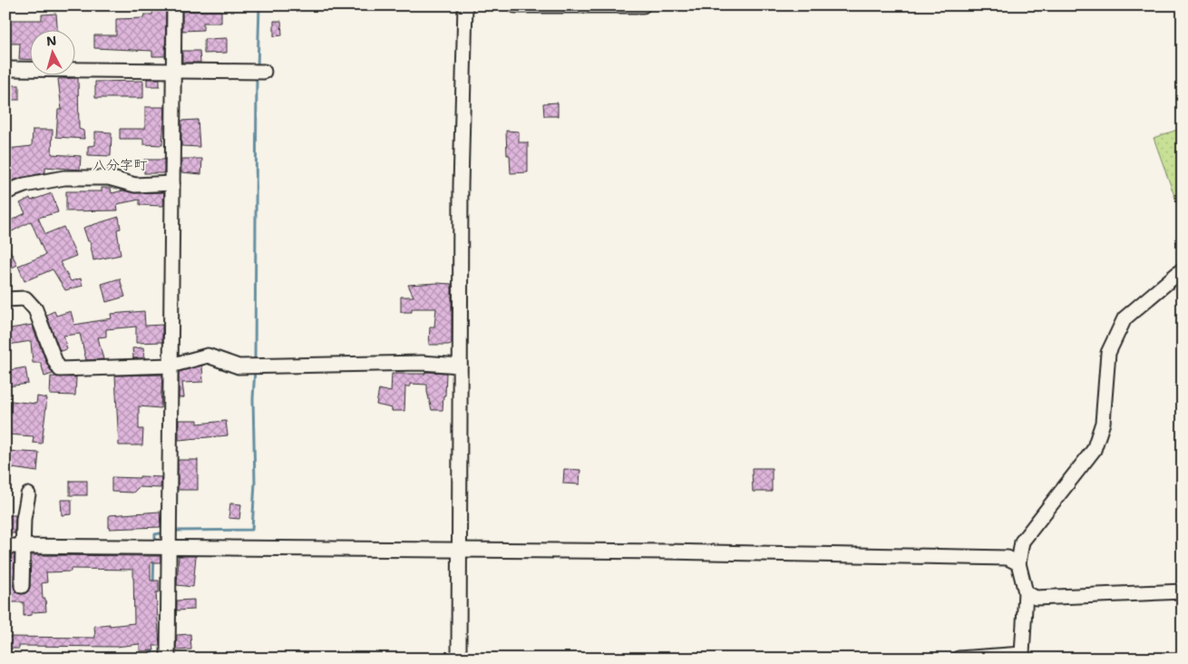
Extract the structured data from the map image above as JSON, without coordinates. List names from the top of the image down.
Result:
{
  "districts": ["八分字町"],
  "north": "top"
}
